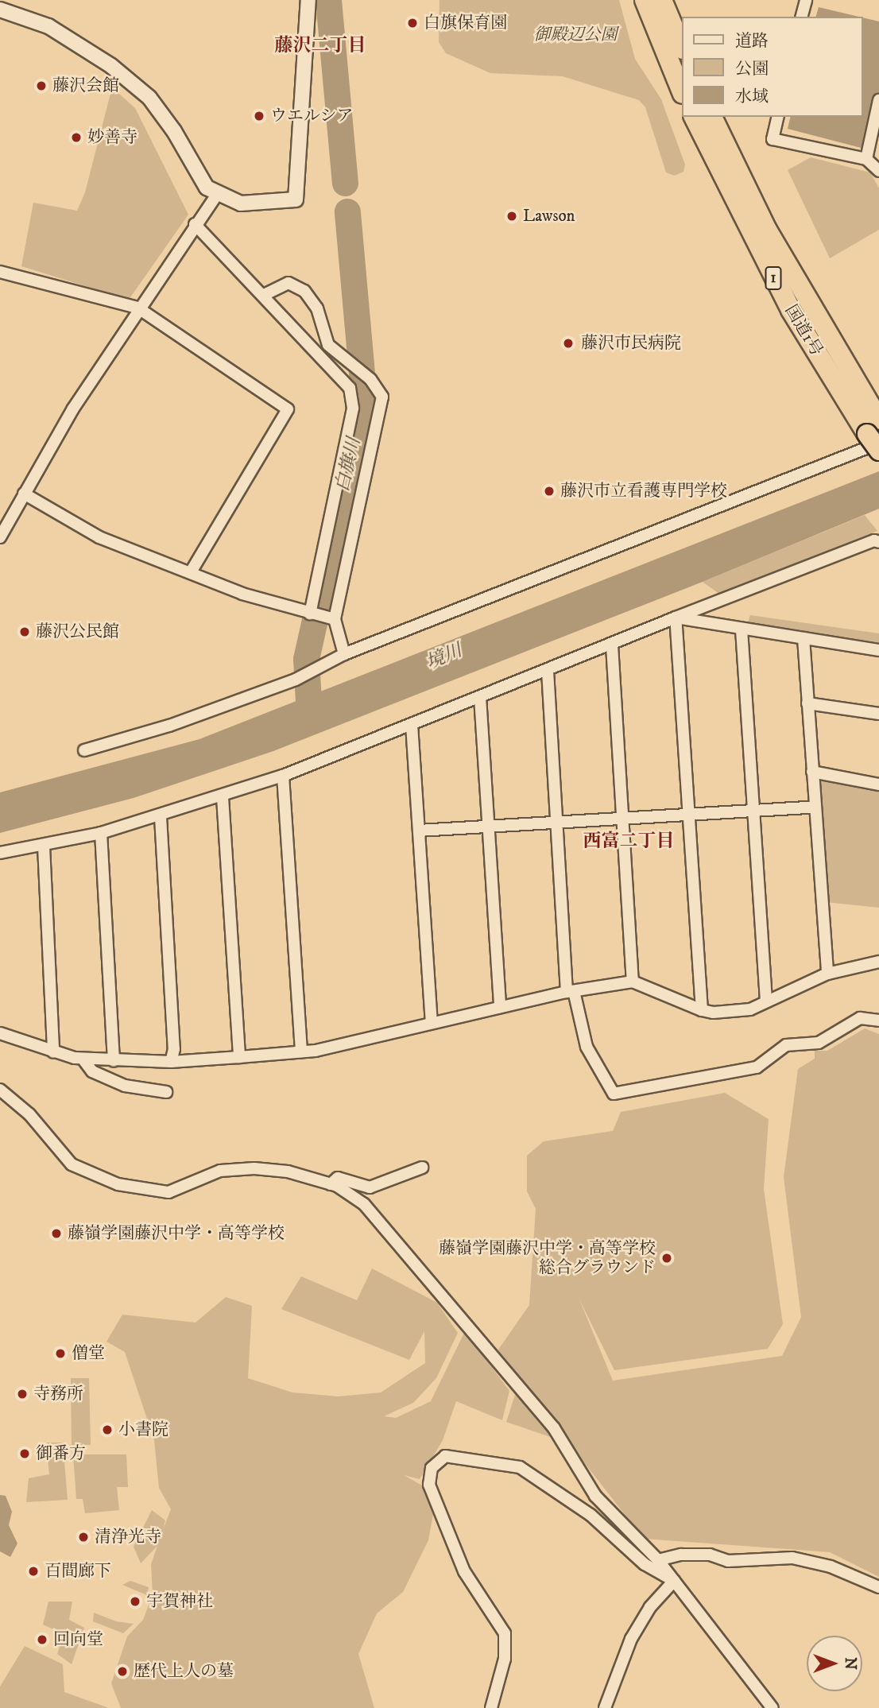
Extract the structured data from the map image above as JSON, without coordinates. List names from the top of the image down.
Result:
{
  "streets": {
    "highway": ["1", "国道1号"]
  },
  "districts": ["藤沢二丁目", "西富二丁目"],
  "water": ["白旗川", "境川"],
  "parks": ["御殿辺公園"],
  "places": [
    "白旗保育園",
    "藤沢会館",
    "ウエルシア",
    "妙善寺",
    "Lawson",
    "藤沢市民病院",
    "藤沢市立看護専門学校",
    "藤沢公民館",
    "藤嶺学園藤沢中学・高等学校",
    "藤嶺学園藤沢中学・高等学校 総合グラウンド",
    "僧堂",
    "寺務所",
    "小書院",
    "御番方",
    "清浄光寺",
    "百間廊下",
    "宇賀神社",
    "回向堂",
    "歴代上人の墓"
  ],
  "legend": ["道路", "公園", "水域"],
  "north": "right"
}
